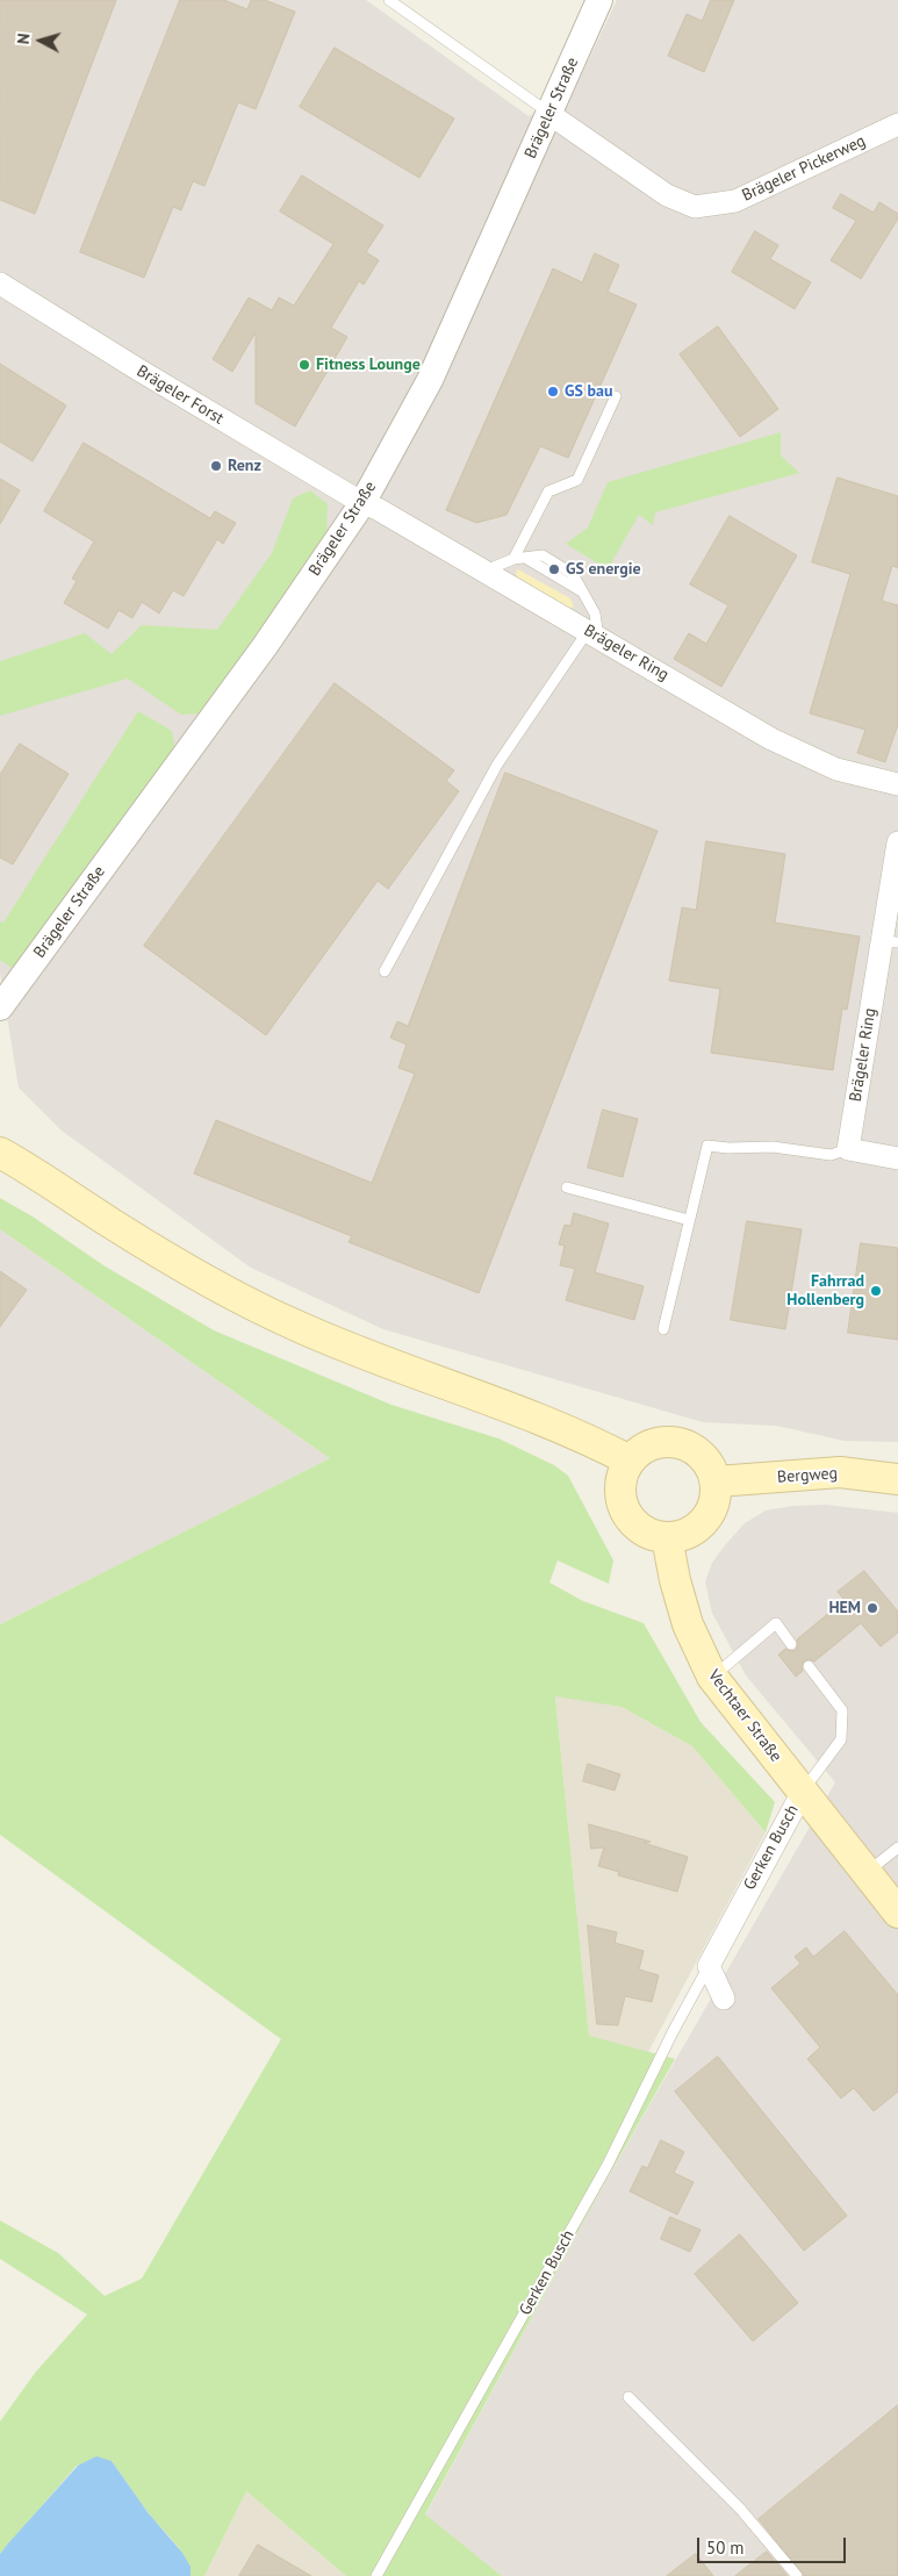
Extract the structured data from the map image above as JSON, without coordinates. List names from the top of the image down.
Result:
{
  "streets": {
    "main road": ["Bergweg", "Vechtaer Straße"],
    "street": [
      "Brägeler Straße",
      "Brägeler Pickerweg",
      "Brägeler Forst",
      "Brägeler Ring",
      "Gerken Busch"
    ]
  },
  "crossings": [
    ["Brägeler Straße", "Brägeler Pickerweg"],
    ["Brägeler Straße", "Brägeler Forst"],
    ["Brägeler Straße", "Brägeler Ring"],
    ["Brägeler Forst", "Brägeler Ring"],
    ["Bergweg", "Vechtaer Straße"],
    ["Vechtaer Straße", "Gerken Busch"]
  ],
  "places": [
    "Fitness Lounge",
    "GS bau",
    "Renz",
    "GS energie",
    "Fahrrad Hollenberg",
    "HEM"
  ],
  "scale_bar": "50 m",
  "north": "left"
}
